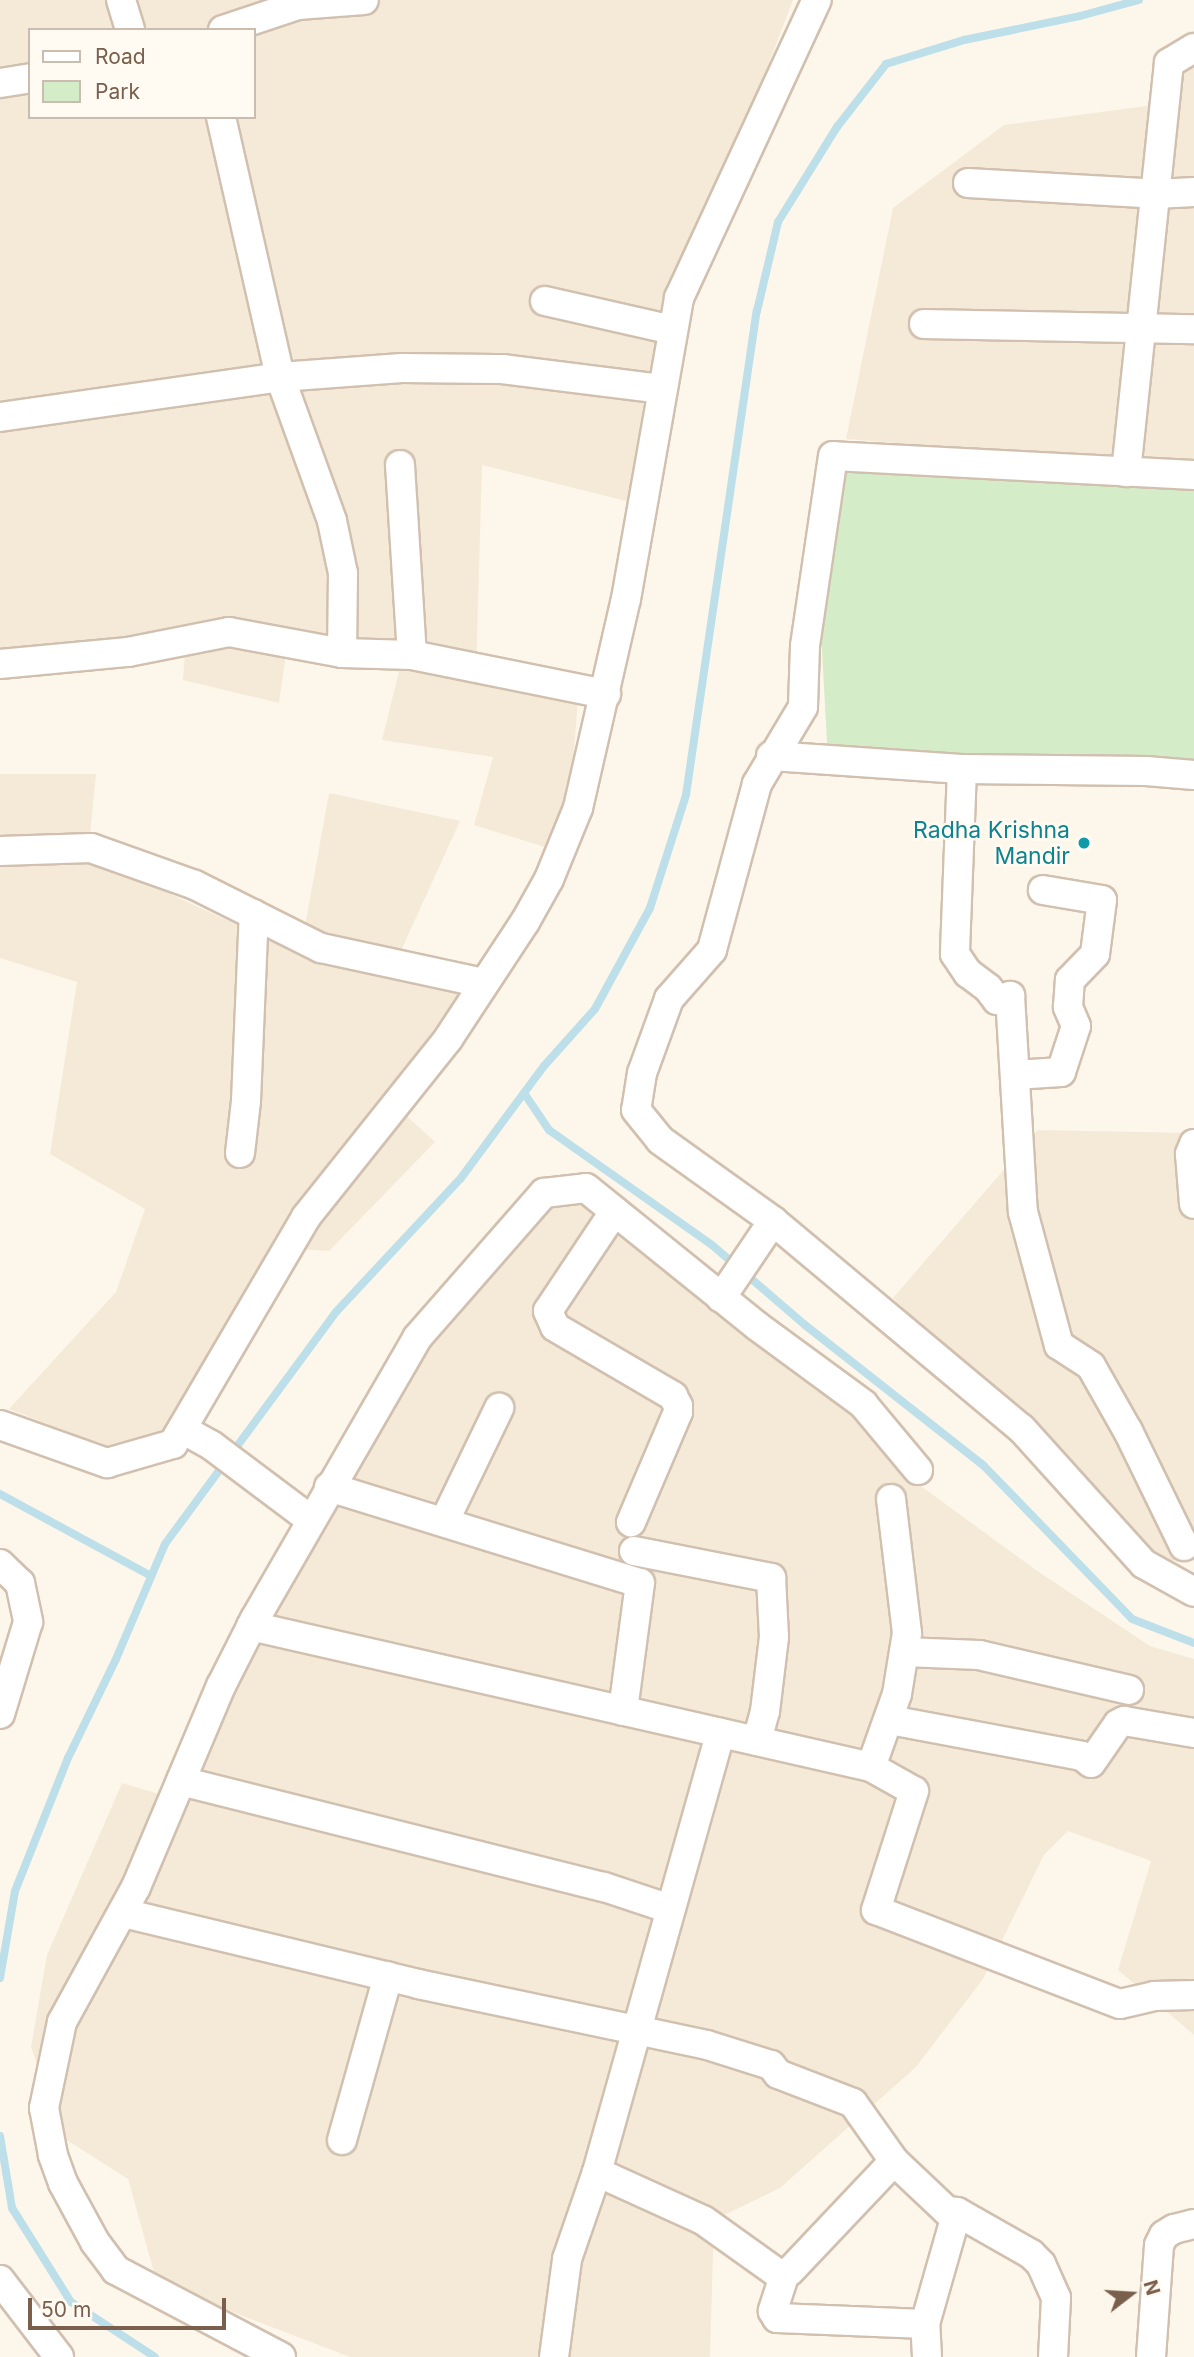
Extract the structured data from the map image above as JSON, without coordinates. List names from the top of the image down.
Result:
{
  "places": ["Radha Krishna Mandir"],
  "legend": ["Road", "Park"],
  "scale_bar": "50 m",
  "north": "right"
}
